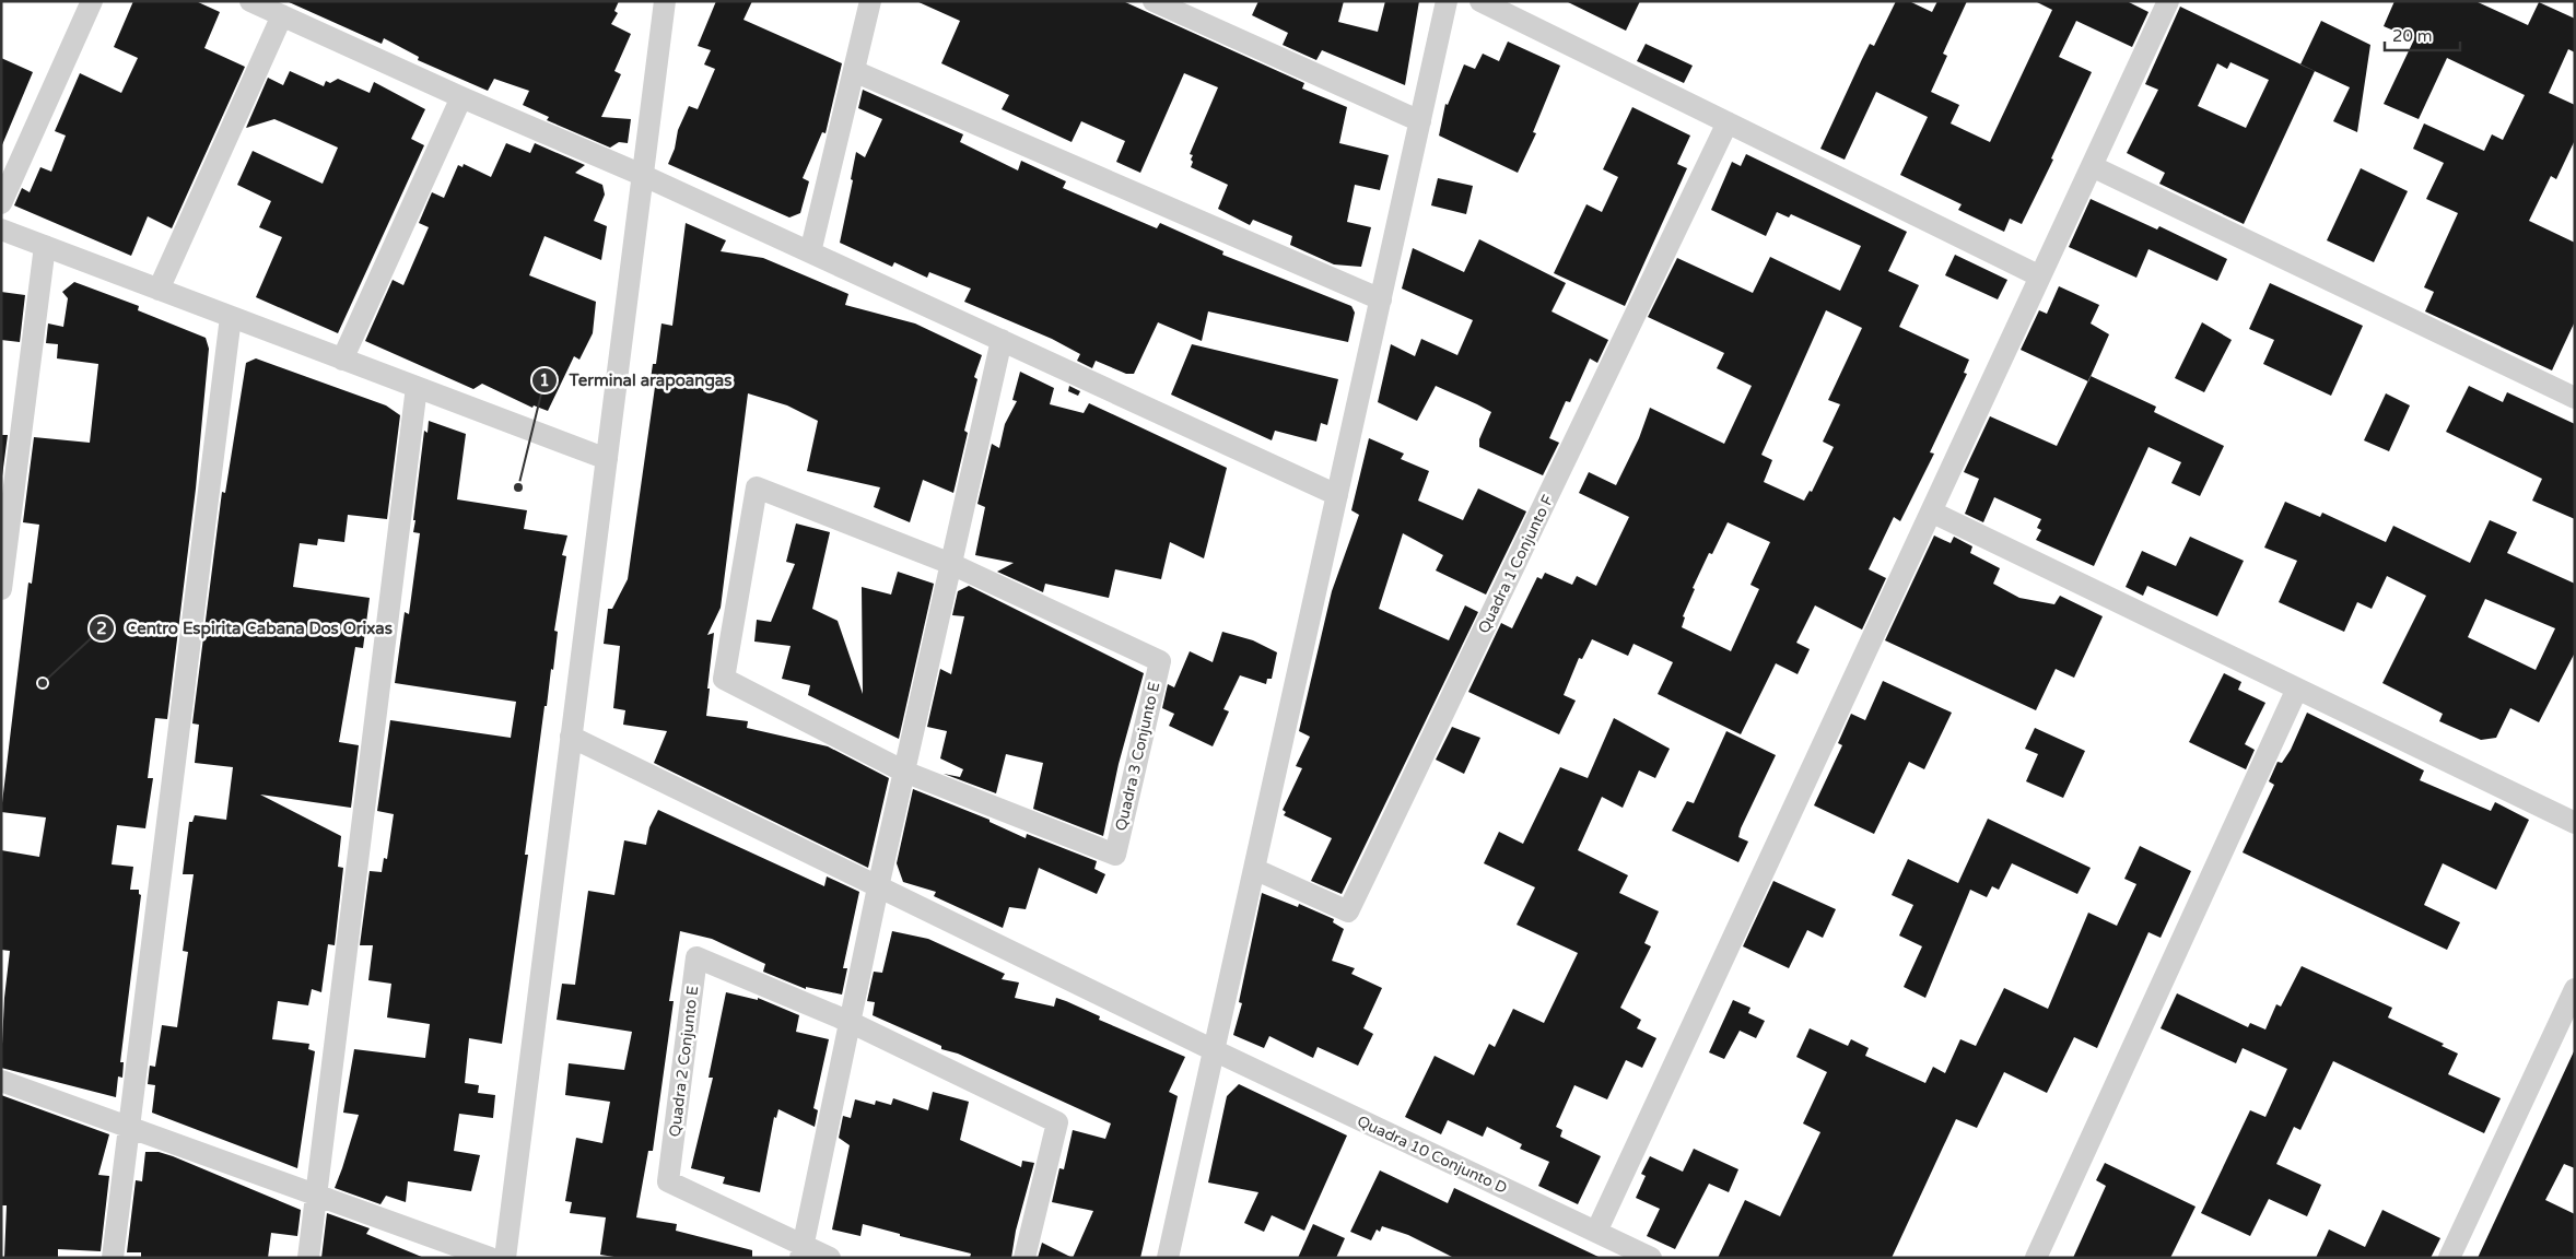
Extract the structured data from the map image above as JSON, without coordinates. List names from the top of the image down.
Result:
{
  "streets": {
    "street": [
      "Quadra 1 Conjunto F",
      "Quadra 3 Conjunto E",
      "Quadra 2 Conjunto E",
      "Quadra 10 Conjunto D"
    ]
  },
  "places": ["Terminal arapoangas", "Centro Espirita Cabana Dos Orixas"],
  "scale_bar": "20 m"
}
